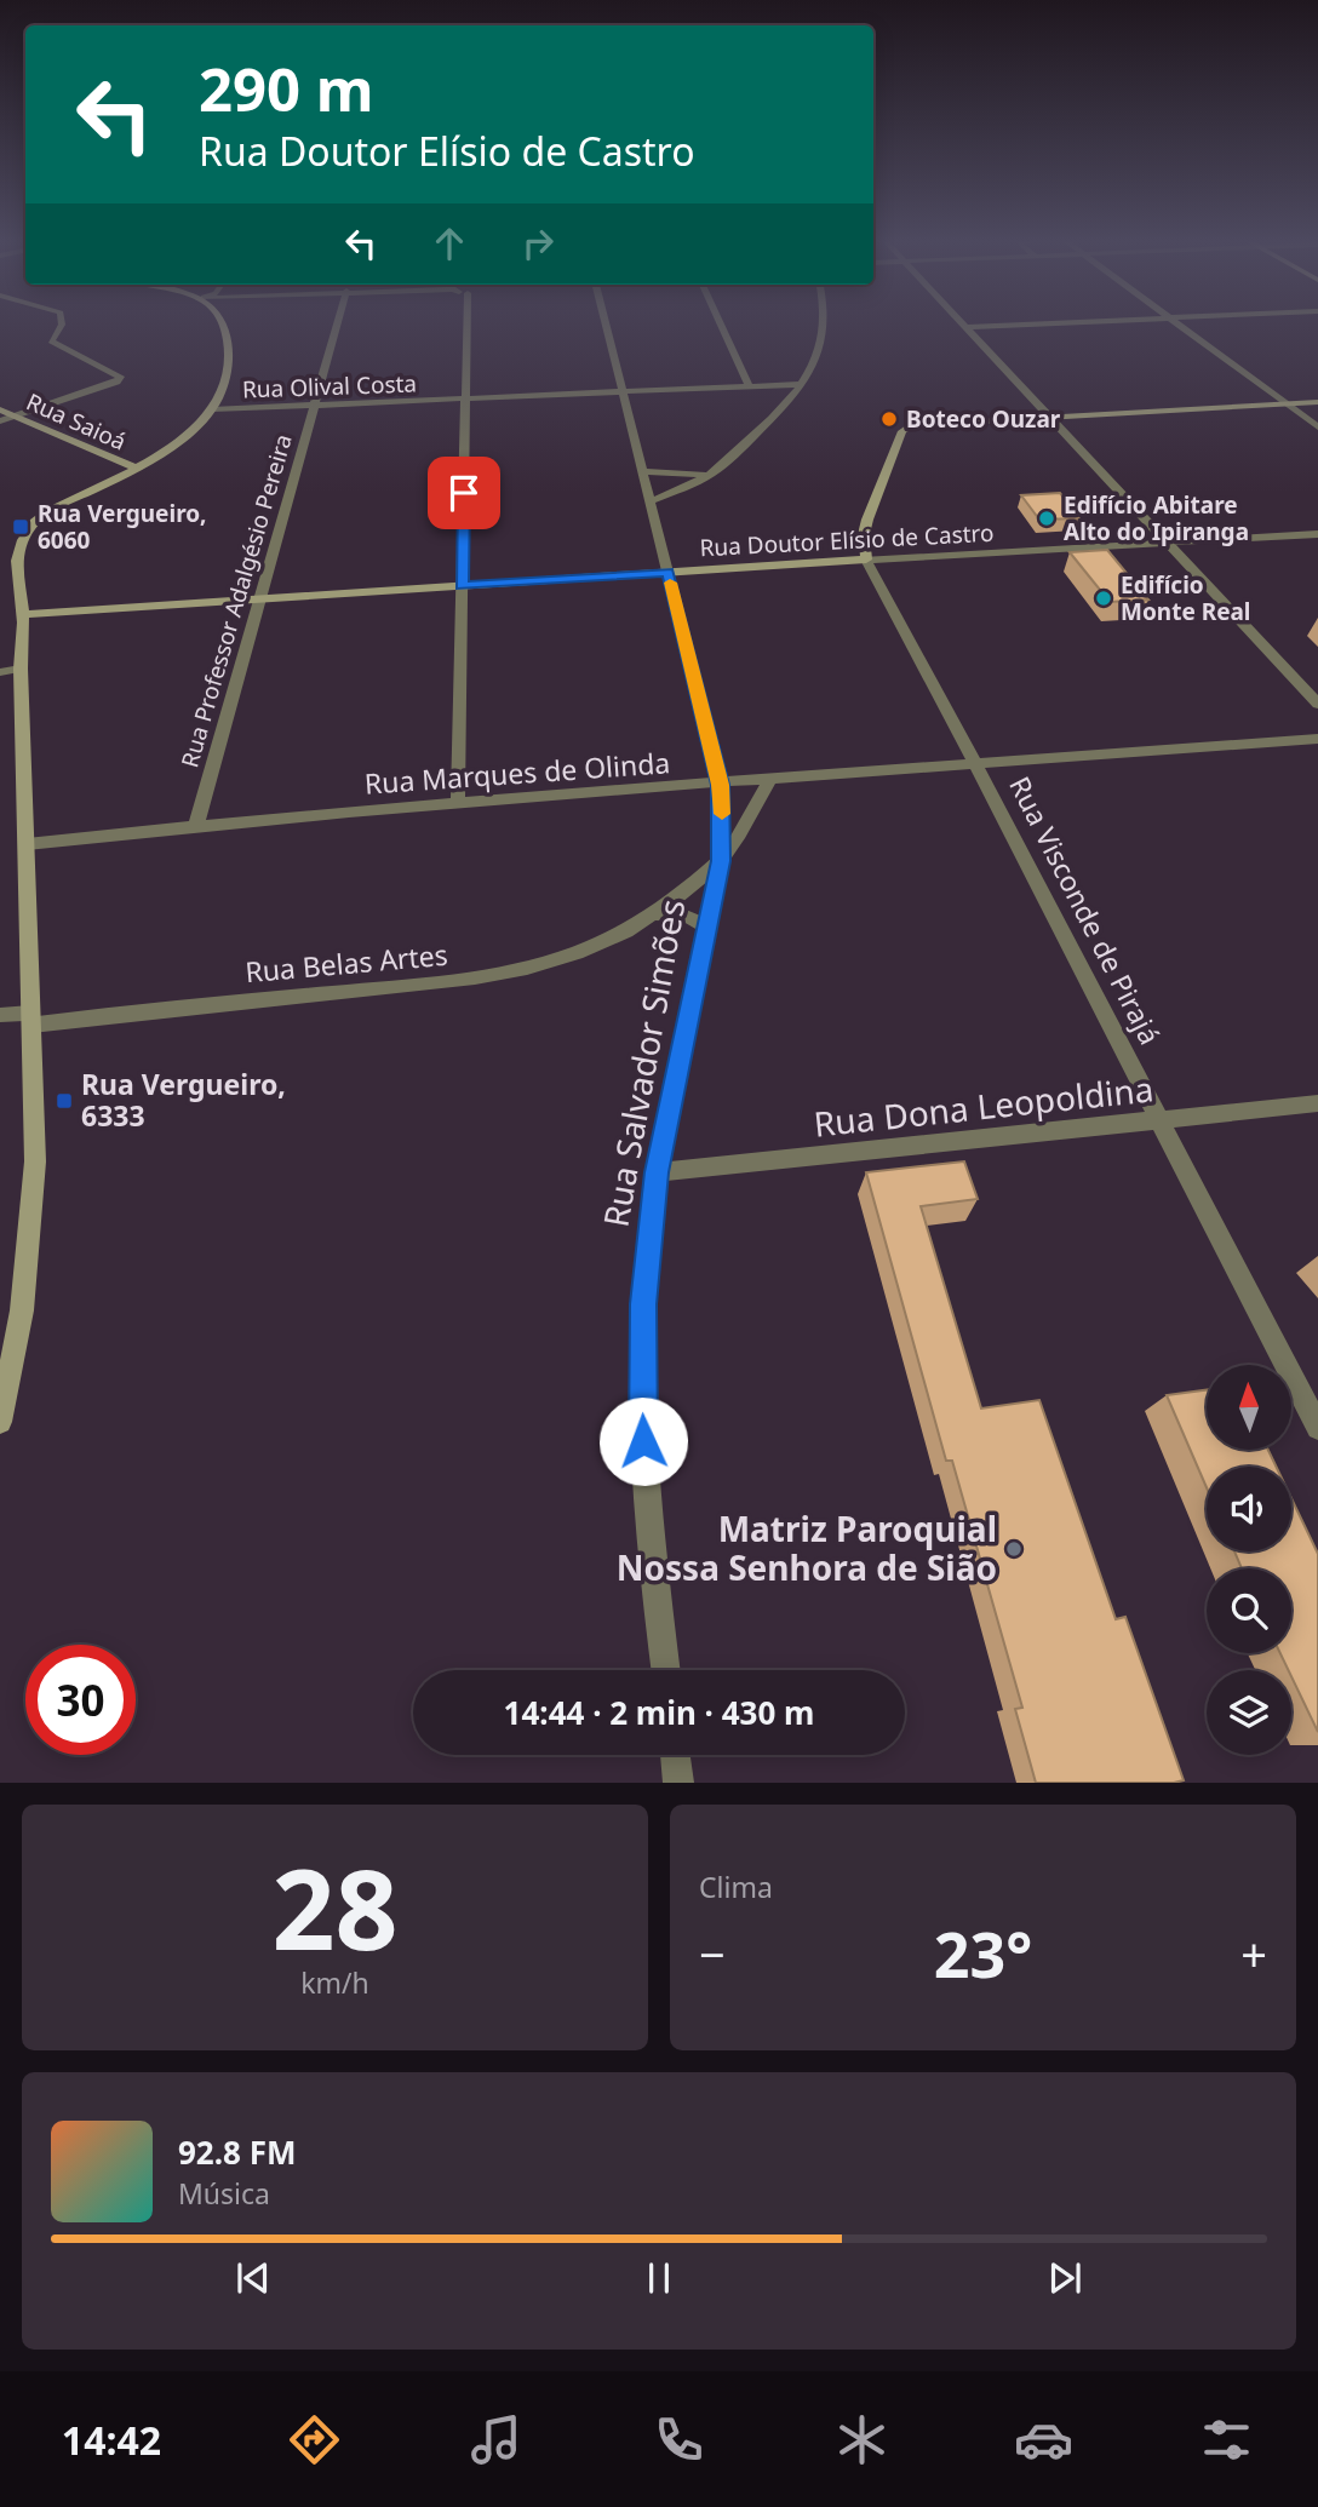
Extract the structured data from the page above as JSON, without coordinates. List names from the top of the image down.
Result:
{
  "streets": {
    "main road": ["Rua Saioá", "Rua Doutor Elísio de Castro"],
    "street": [
      "Rua Olival Costa",
      "Rua Professor Adalgésio Pereira",
      "Rua Marques de Olinda",
      "Rua Visconde de Pirajá",
      "Rua Belas Artes",
      "Rua Salvador Simões",
      "Rua Dona Leopoldina"
    ]
  },
  "crossings": [
    ["Rua Olival Costa", "Rua Professor Adalgésio Pereira"],
    ["Rua Olival Costa", "Rua Salvador Simões"],
    ["Rua Doutor Elísio de Castro", "Rua Professor Adalgésio Pereira"],
    ["Rua Doutor Elísio de Castro", "Rua Visconde de Pirajá"],
    ["Rua Doutor Elísio de Castro", "Rua Salvador Simões"],
    ["Rua Professor Adalgésio Pereira", "Rua Marques de Olinda"],
    ["Rua Marques de Olinda", "Rua Visconde de Pirajá"],
    ["Rua Marques de Olinda", "Rua Salvador Simões"],
    ["Rua Visconde de Pirajá", "Rua Dona Leopoldina"],
    ["Rua Belas Artes", "Rua Salvador Simões"],
    ["Rua Salvador Simões", "Rua Dona Leopoldina"]
  ],
  "places": {
    "other": [
      "Boteco Ouzar",
      "Edifício Abitare Alto do Ipiranga",
      "Edifício Monte Real",
      "Matriz Paroquial Nossa Senhora de Sião"
    ],
    "transit": ["Rua Vergueiro, 6060", "Rua Vergueiro, 6333"]
  },
  "north": "top",
  "page": {
    "turn": ["290 m", "Rua Doutor Elísio de Castro"],
    "limit": "30",
    "trip": "14:44 · 2 min · 430 m",
    "tile": [
      ["28", "km/h"],
      "Clima"
    ],
    "heat": ["−", "23°", "+"],
    "song": ["92.8 FM", "Música"],
    "tabs": "14:42"
  }
}
